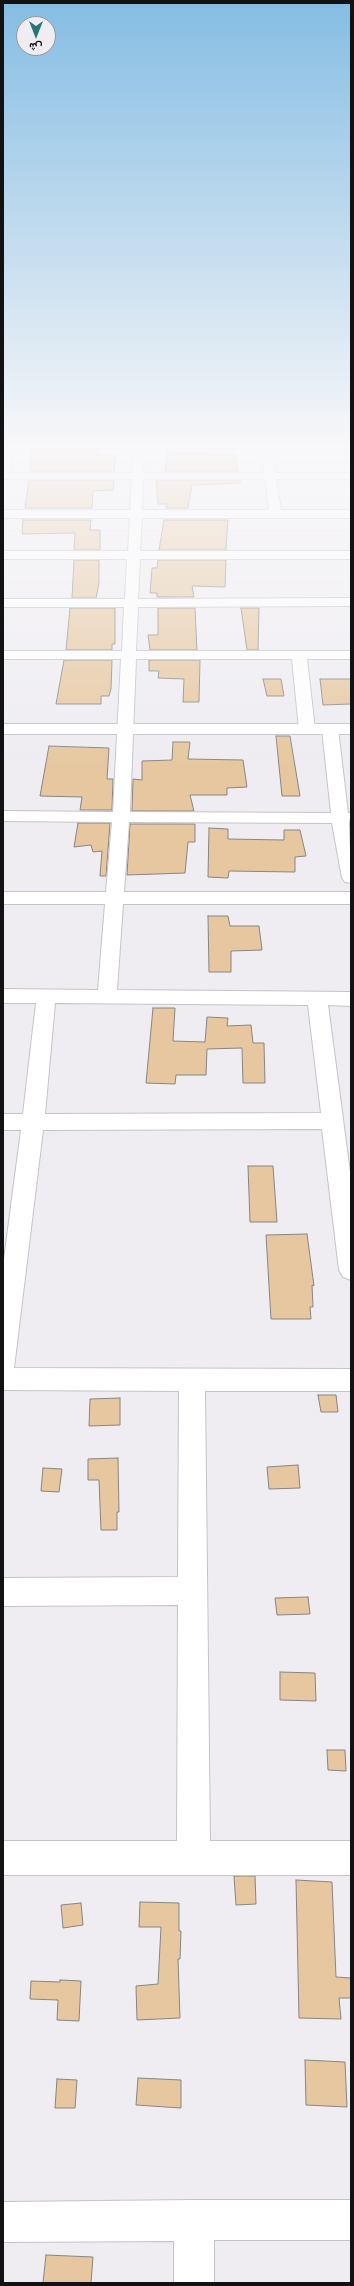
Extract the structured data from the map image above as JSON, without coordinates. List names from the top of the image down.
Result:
{
  "north": "bottom"
}
